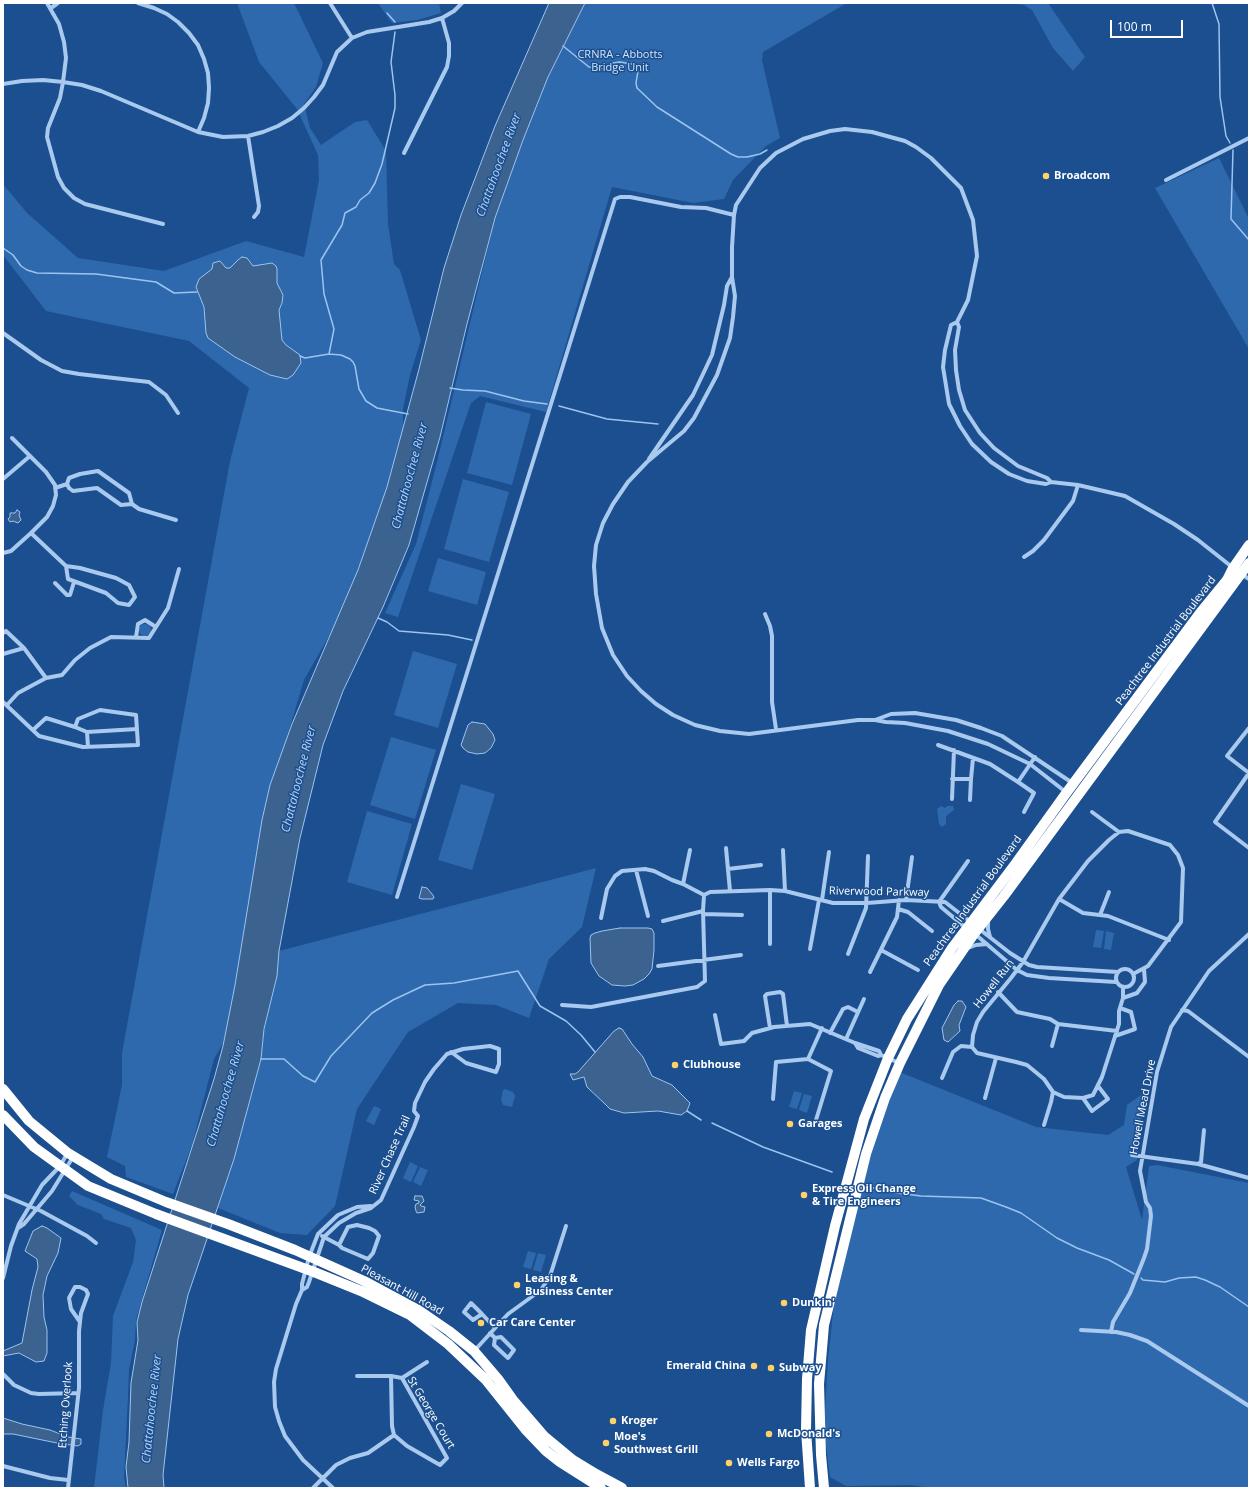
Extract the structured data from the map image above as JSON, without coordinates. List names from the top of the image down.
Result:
{
  "streets": {
    "highway": ["Peachtree Industrial Boulevard", "Pleasant Hill Road"],
    "street": [
      "Riverwood Parkway",
      "Howell Run",
      "Howell Mead Drive",
      "River Chase Trail",
      "Etching Overlook",
      "St George Court"
    ]
  },
  "crossings": [
    ["Peachtree Industrial Boulevard", "Riverwood Parkway"],
    ["River Chase Trail", "Pleasant Hill Road"]
  ],
  "water": ["Chattahoochee River"],
  "parks": ["CRNRA - Abbotts Bridge Unit"],
  "places": [
    "Broadcom",
    "Clubhouse",
    "Garages",
    "Express Oil Change & Tire Engineers",
    "Leasing & Business Center",
    "Dunkin'",
    "Car Care Center",
    "Emerald China",
    "Subway",
    "Kroger",
    "McDonald's",
    "Moe's Southwest Grill",
    "Wells Fargo"
  ],
  "scale_bar": "100 m"
}
